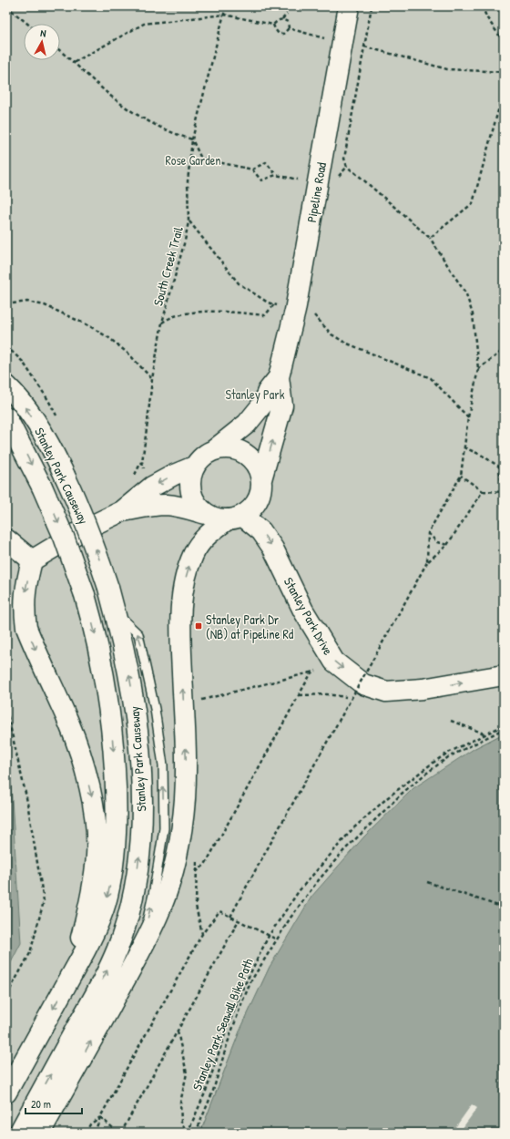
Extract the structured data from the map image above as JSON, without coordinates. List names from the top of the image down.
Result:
{
  "streets": {
    "main road": ["Pipeline Road", "Stanley Park Causeway", "Stanley Park Drive"],
    "path": ["South Creek Trail", "Stanley Park Seawall Bike Path"]
  },
  "crossings": [
    ["Pipeline Road", "Stanley Park Drive"]
  ],
  "one_way": ["Stanley Park Drive"],
  "parks": ["Rose Garden", "Stanley Park"],
  "places": {
    "transit": ["Stanley Park Dr (NB) at Pipeline Rd"]
  },
  "scale_bar": "20 m",
  "north": "top"
}
